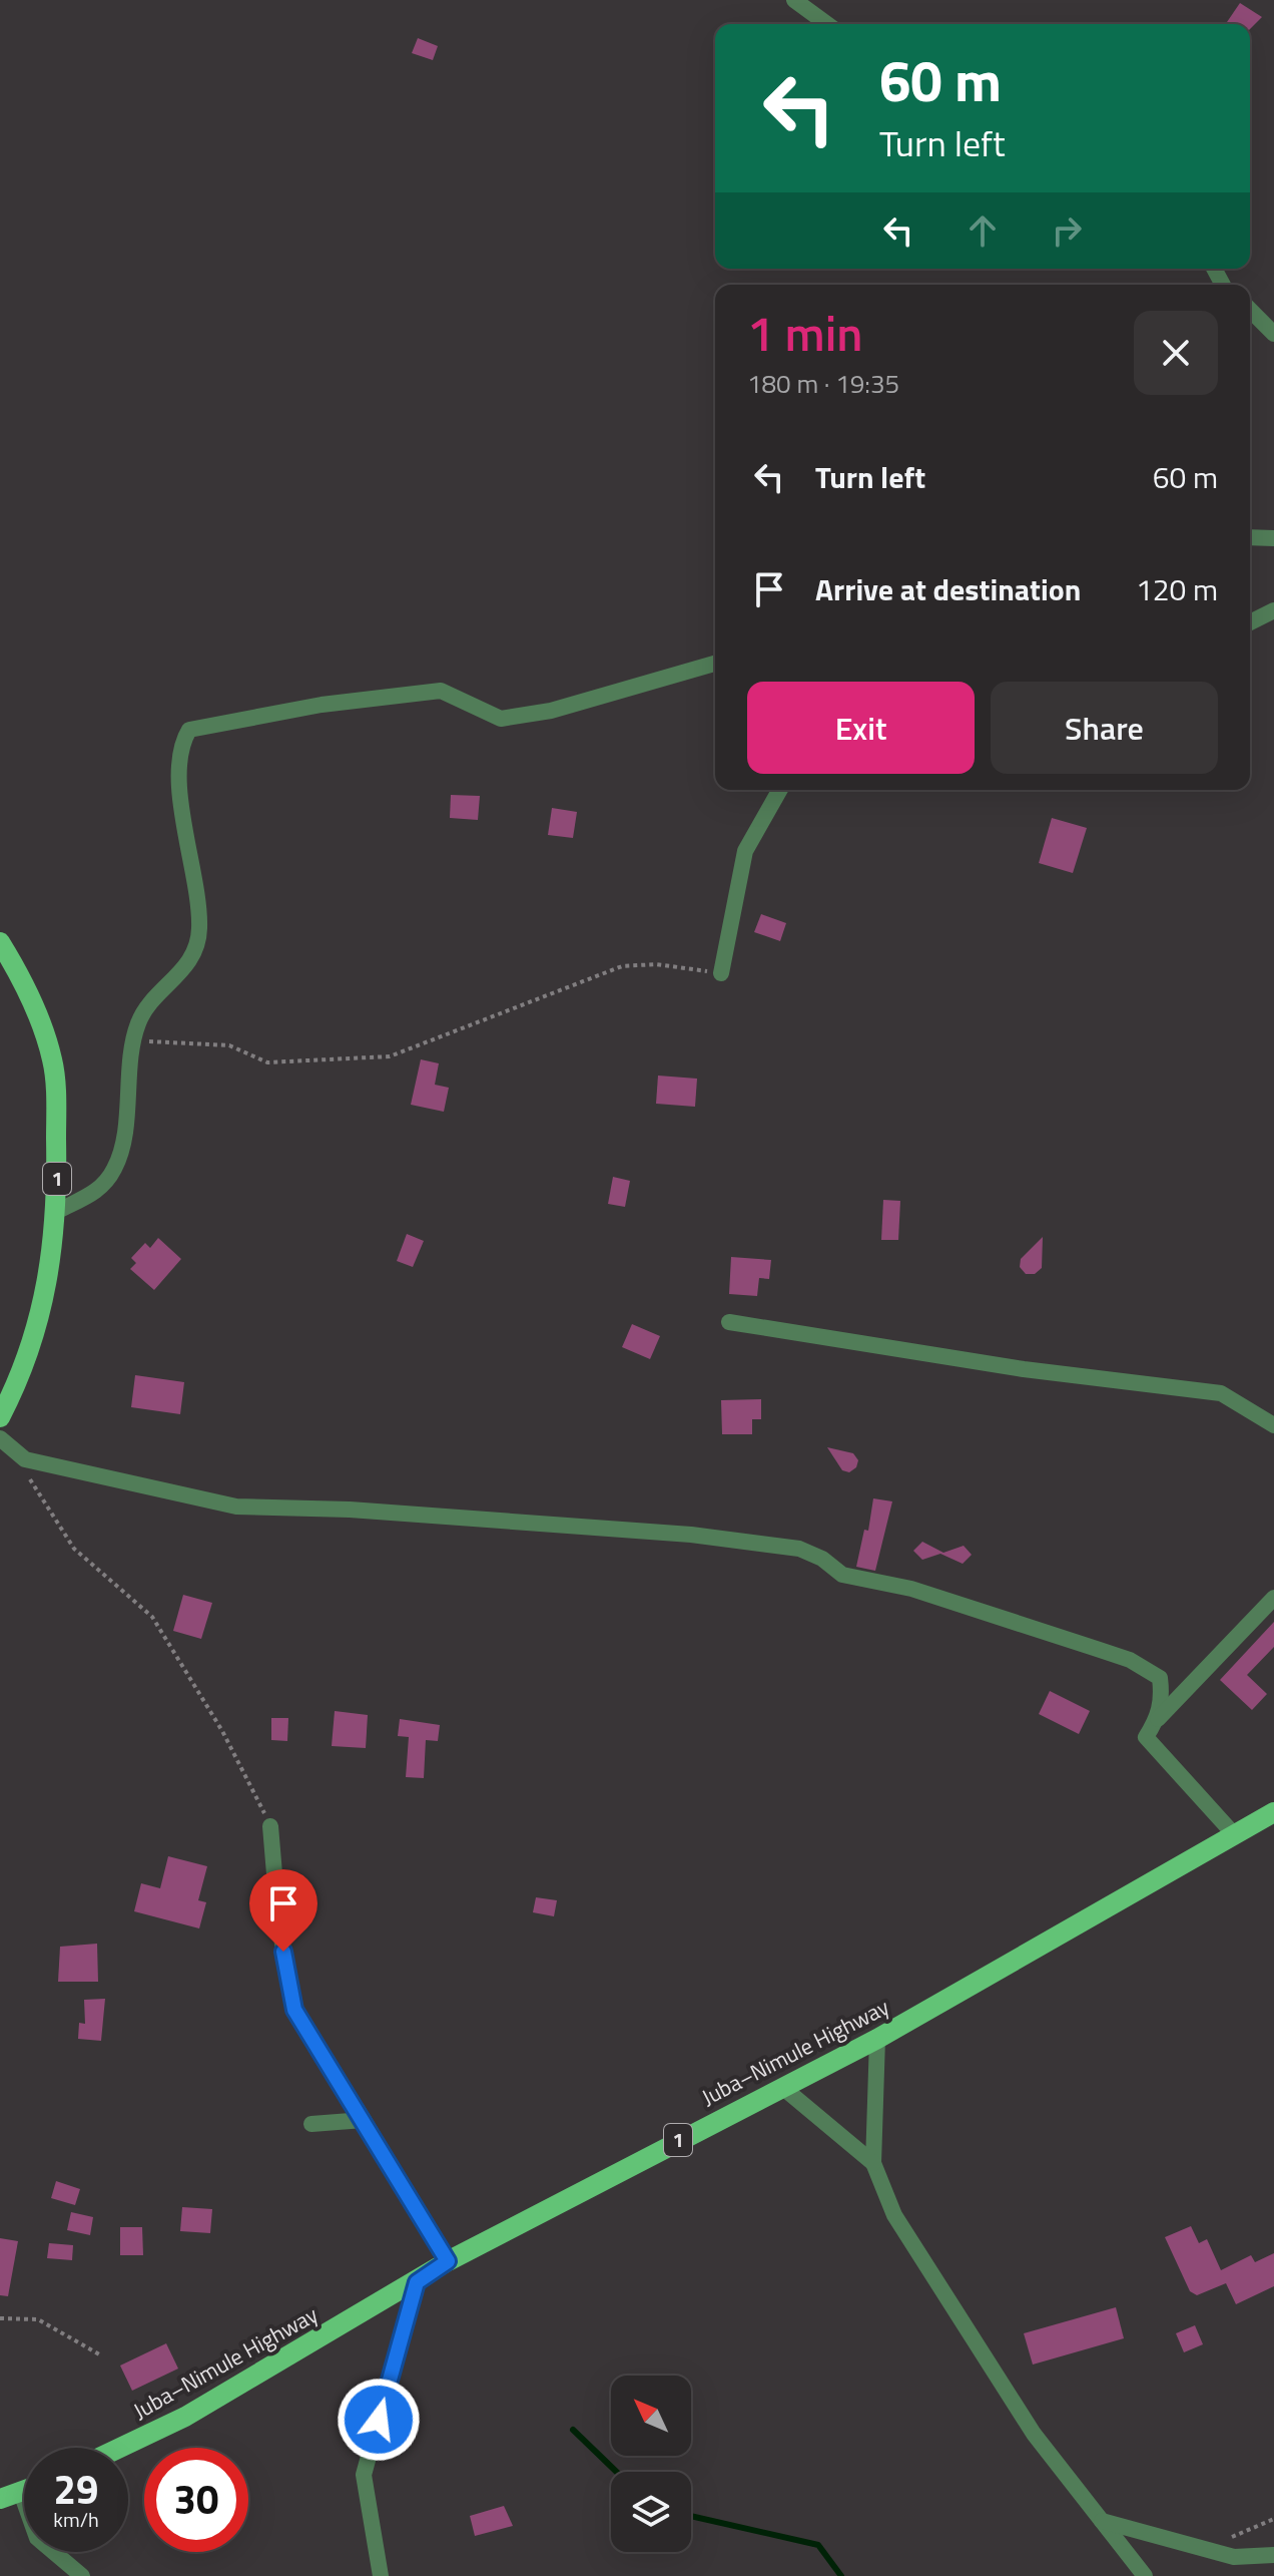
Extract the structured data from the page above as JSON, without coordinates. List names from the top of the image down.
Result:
{
  "streets": {
    "main road": ["1", "Juba–Nimule Highway"]
  },
  "north": "top left",
  "page": {
    "turn": ["60 m", "Turn left"],
    "heading": ["1 min", "180 m · 19:35"],
    "list": [
      {
        "name": "Turn left",
        "value": "60 m"
      },
      {
        "name": "Arrive at destination",
        "value": "120 m"
      }
    ],
    "buttons": ["Exit", "Share"],
    "speed": "29 km/h",
    "limit": "30"
  }
}
